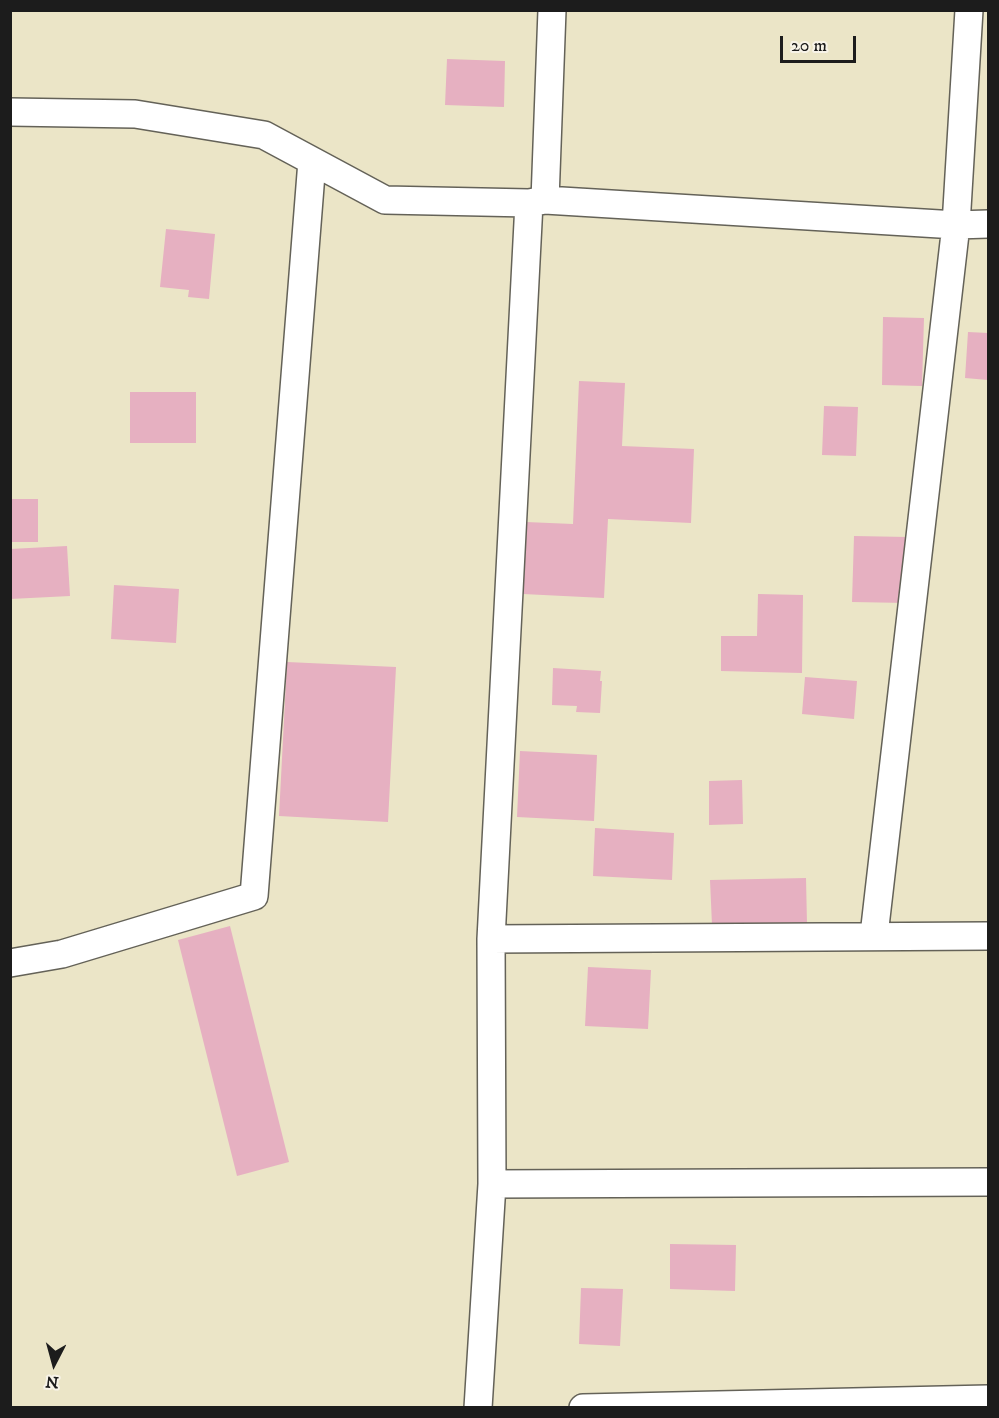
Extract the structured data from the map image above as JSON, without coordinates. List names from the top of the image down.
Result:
{
  "scale_bar": "20 m",
  "north": "bottom"
}
